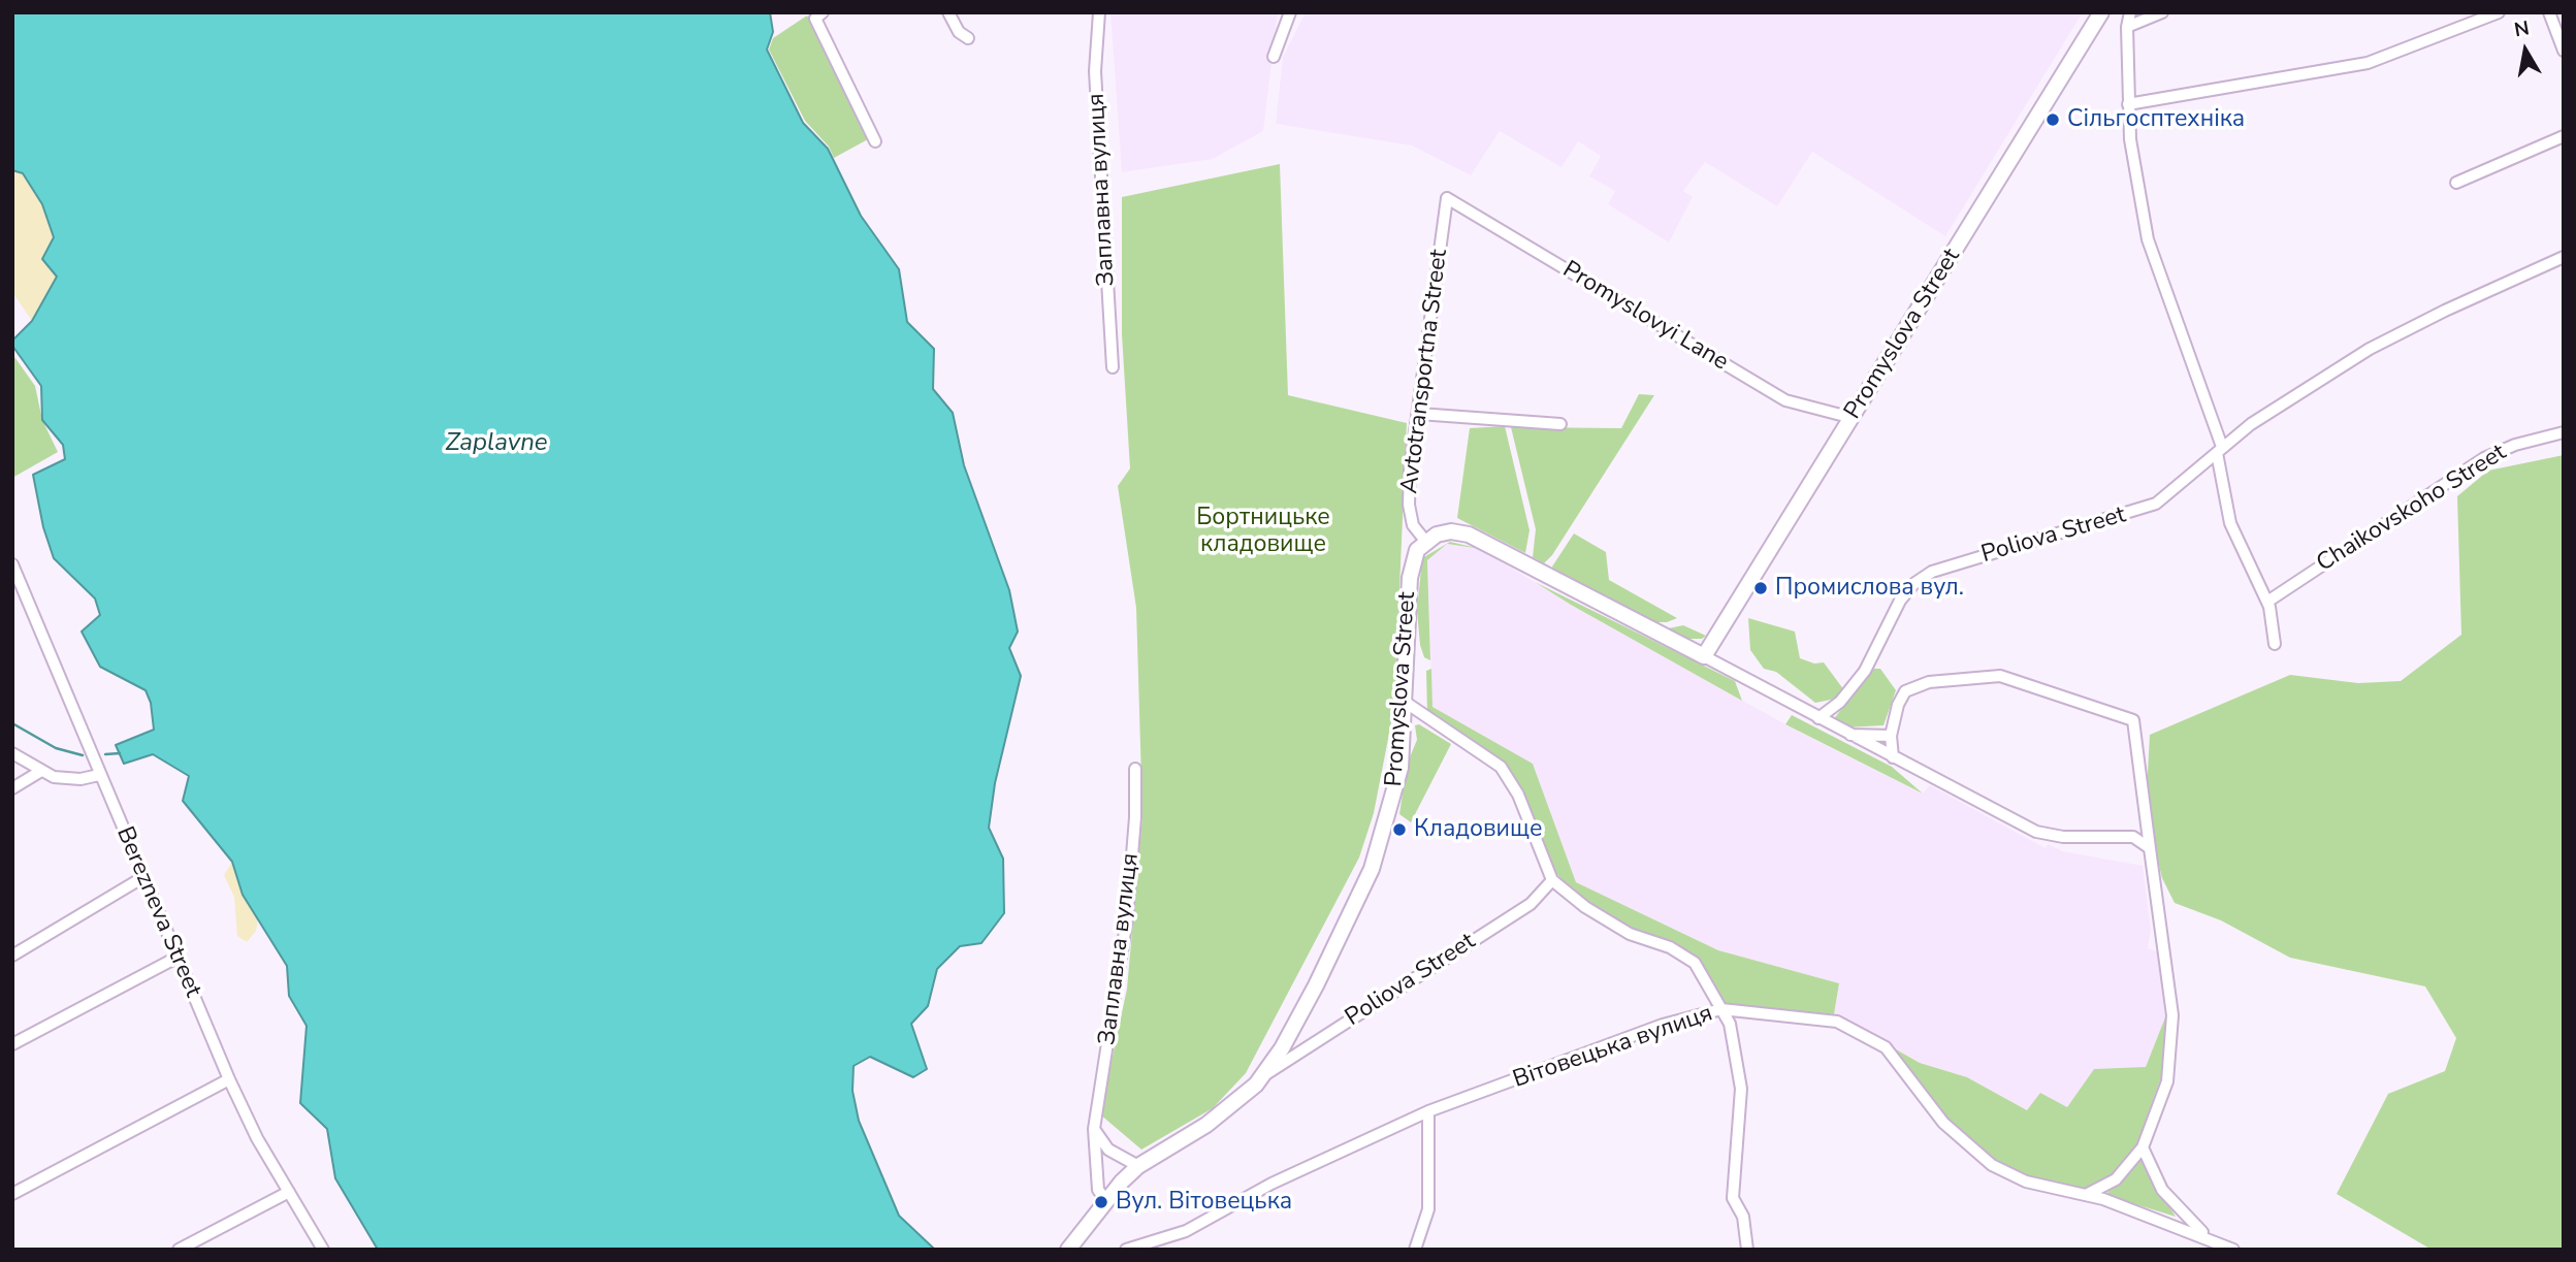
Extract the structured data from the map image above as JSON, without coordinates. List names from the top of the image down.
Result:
{
  "streets": {
    "street": [
      "Заплавна вулиця",
      "Promyslovyi Lane",
      "Promyslova Street",
      "Avtotransportna Street",
      "Chaikovskoho Street",
      "Poliova Street",
      "Berezneva Street",
      "Вітовецька вулиця"
    ]
  },
  "crossings": [
    ["Заплавна вулиця", "Promyslova Street"],
    ["Promyslovyi Lane", "Promyslova Street"],
    ["Promyslovyi Lane", "Avtotransportna Street"],
    ["Promyslova Street", "Avtotransportna Street"],
    ["Promyslova Street", "Poliova Street"]
  ],
  "water": ["Zaplavne"],
  "parks": ["Бортницьке кладовище"],
  "places": [
    "Сільгосптехніка",
    "Промислова вул.",
    "Кладовище",
    "Вул. Вітовецька"
  ],
  "north": "top"
}
